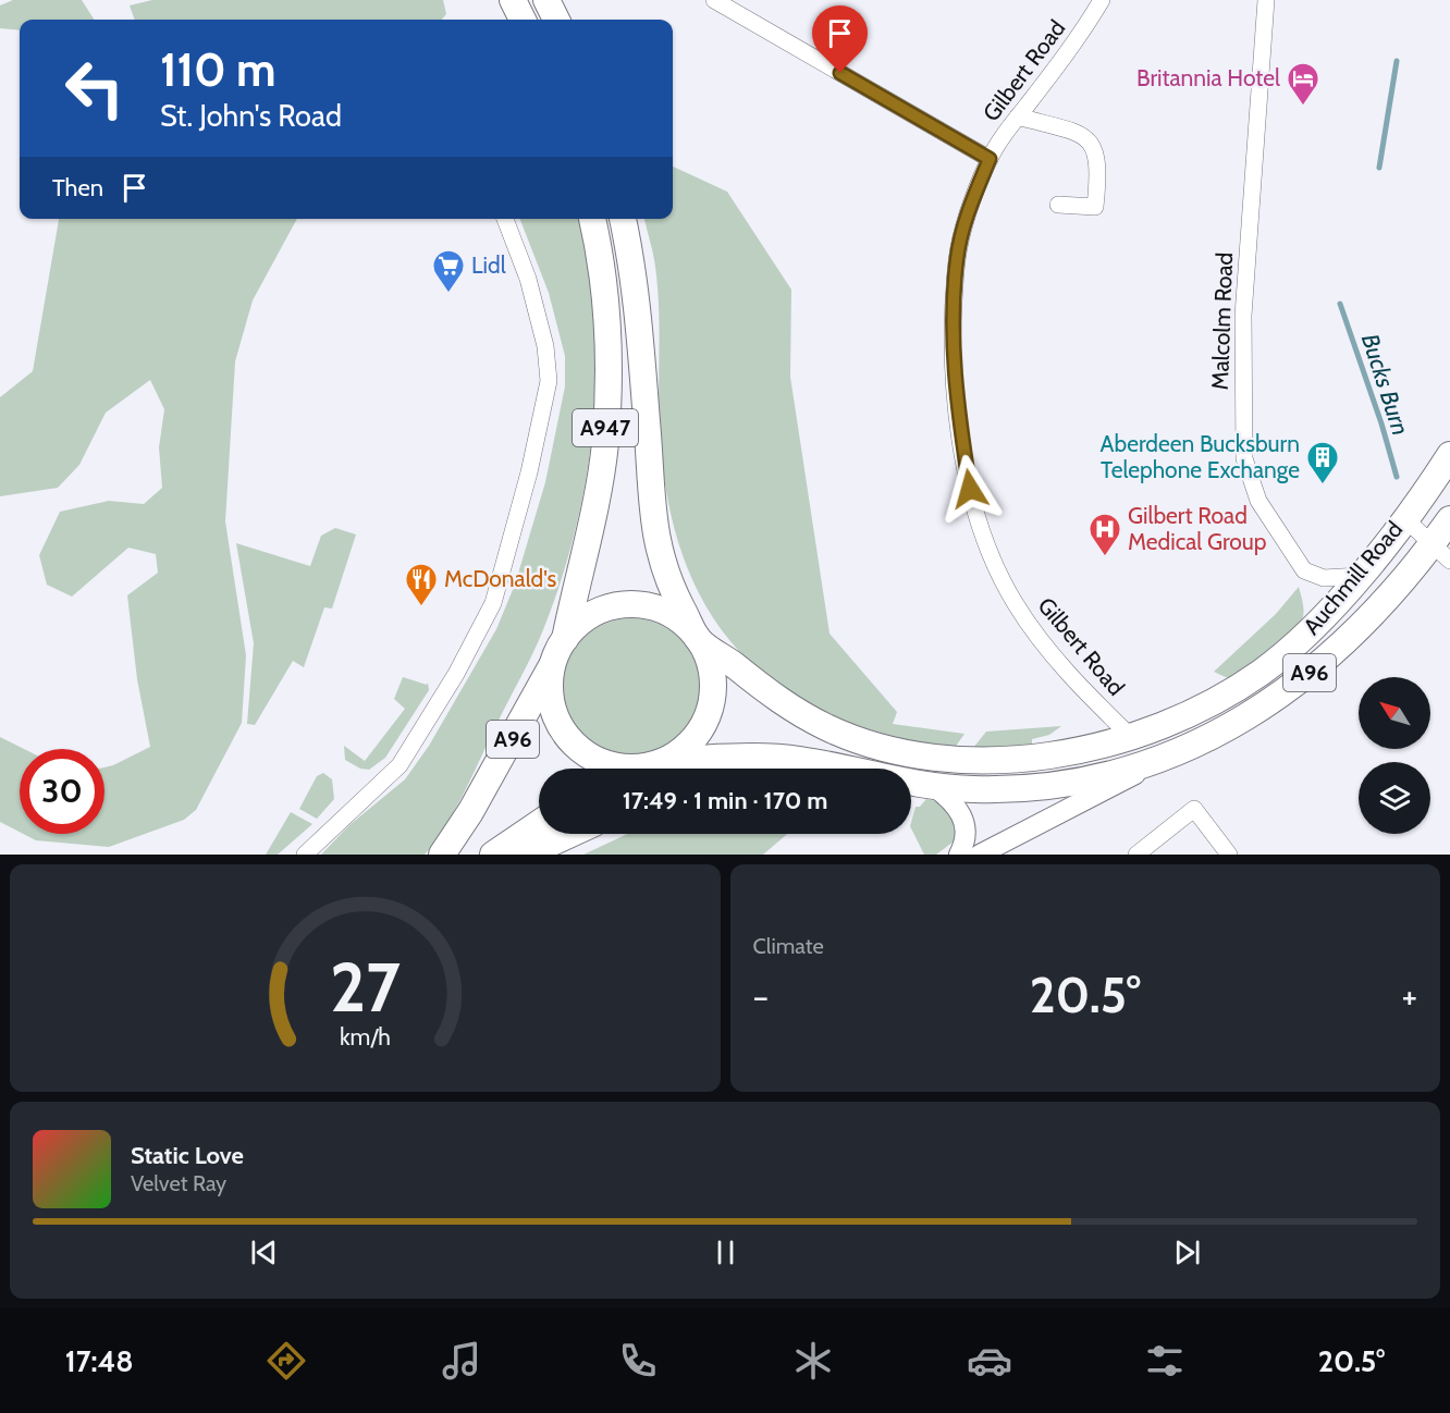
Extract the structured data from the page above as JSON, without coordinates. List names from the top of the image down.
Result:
{
  "streets": {
    "main road": ["A947", "Auchmill Road", "A96"],
    "street": ["Gilbert Road", "Malcolm Road"]
  },
  "crossings": [
    ["Gilbert Road", "Auchmill Road"],
    ["Malcolm Road", "Auchmill Road"],
    ["A947", "Auchmill Road"],
    ["A947", "A96"],
    ["Auchmill Road", "A96"]
  ],
  "water": ["Bucks Burn"],
  "places": {
    "hotel": ["Britannia Hotel"],
    "supermarket": ["Lidl"],
    "building": ["Aberdeen Bucksburn Telephone Exchange"],
    "hospital": ["Gilbert Road Medical Group"],
    "restaurant": ["McDonald's"]
  },
  "north": "top left",
  "page": {
    "turn": ["110 m", "St. John's Road"],
    "then": "Then",
    "limit": "30",
    "trip": "17:49 · 1 min · 170 m",
    "tile": "Climate",
    "heat": ["−", "20.5°", "+"],
    "song": ["Static Love", "Velvet Ray"],
    "tabs": ["17:48", "20.5°"],
    "gauge": ["27", "km/h"]
  }
}
